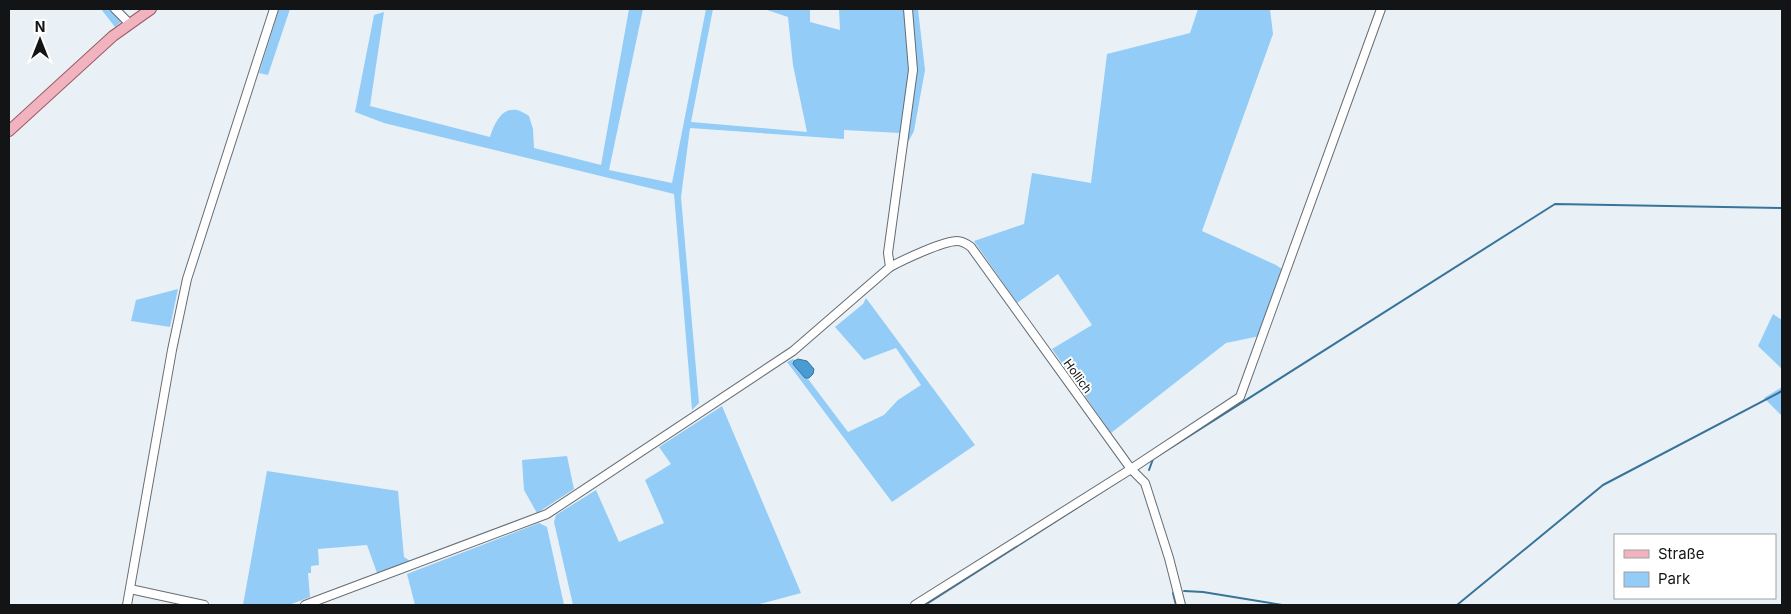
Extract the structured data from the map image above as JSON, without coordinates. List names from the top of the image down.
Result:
{
  "streets": {
    "street": ["Hollich"]
  },
  "legend": ["Straße", "Park"],
  "north": "top"
}
